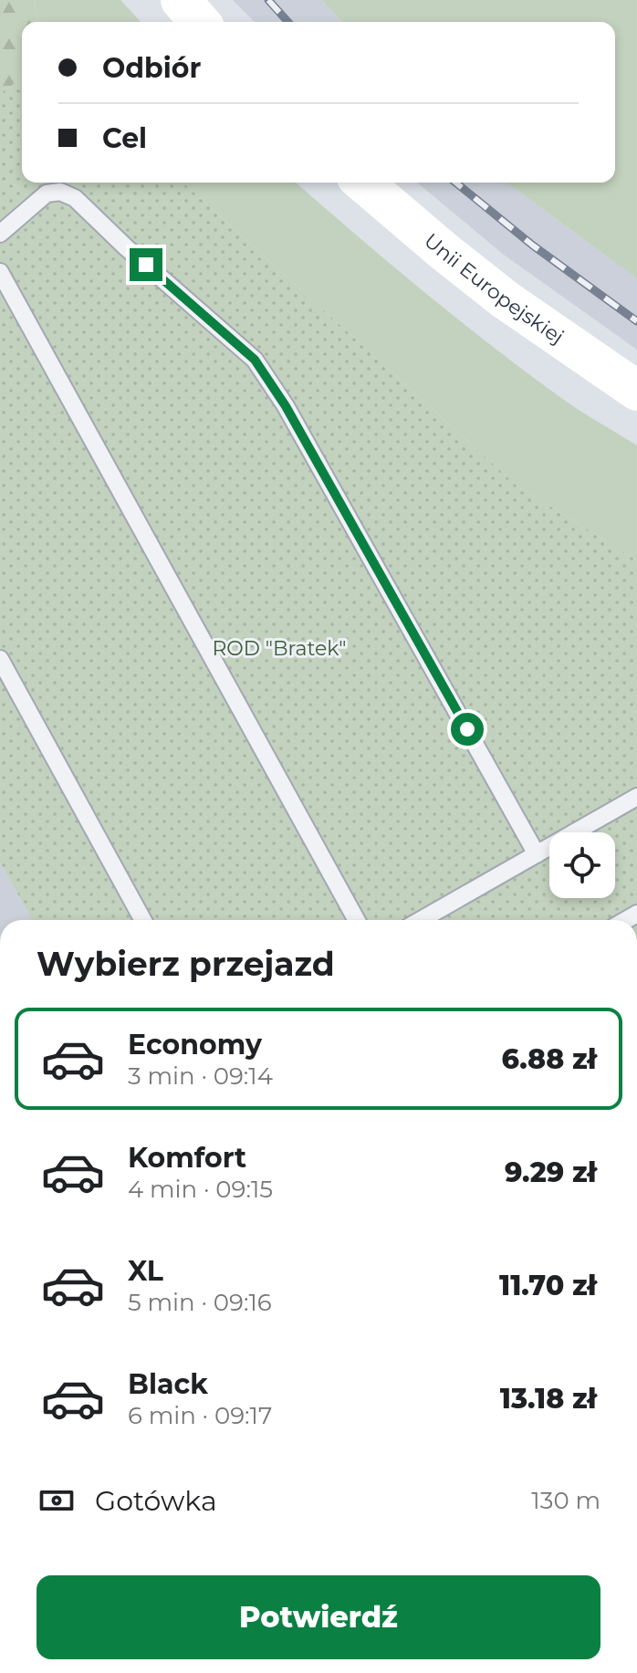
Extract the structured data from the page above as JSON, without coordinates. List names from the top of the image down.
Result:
{
  "streets": {
    "main road": ["Unii Europejskiej"]
  },
  "parks": ["ROD \"Bratek\""],
  "page": {
    "banner": ["Odbiór", "Cel"],
    "heading": "Wybierz przejazd",
    "list": [
      {
        "name": "Economy",
        "note": "3 min · 09:14",
        "value": "6.88 zł"
      },
      {
        "name": "Komfort",
        "note": "4 min · 09:15",
        "value": "9.29 zł"
      },
      {
        "name": "XL",
        "note": "5 min · 09:16",
        "value": "11.70 zł"
      },
      {
        "name": "Black",
        "note": "6 min · 09:17",
        "value": "13.18 zł"
      }
    ],
    "pay": ["Gotówka", "130 m"],
    "buttons": "Potwierdź"
  }
}
